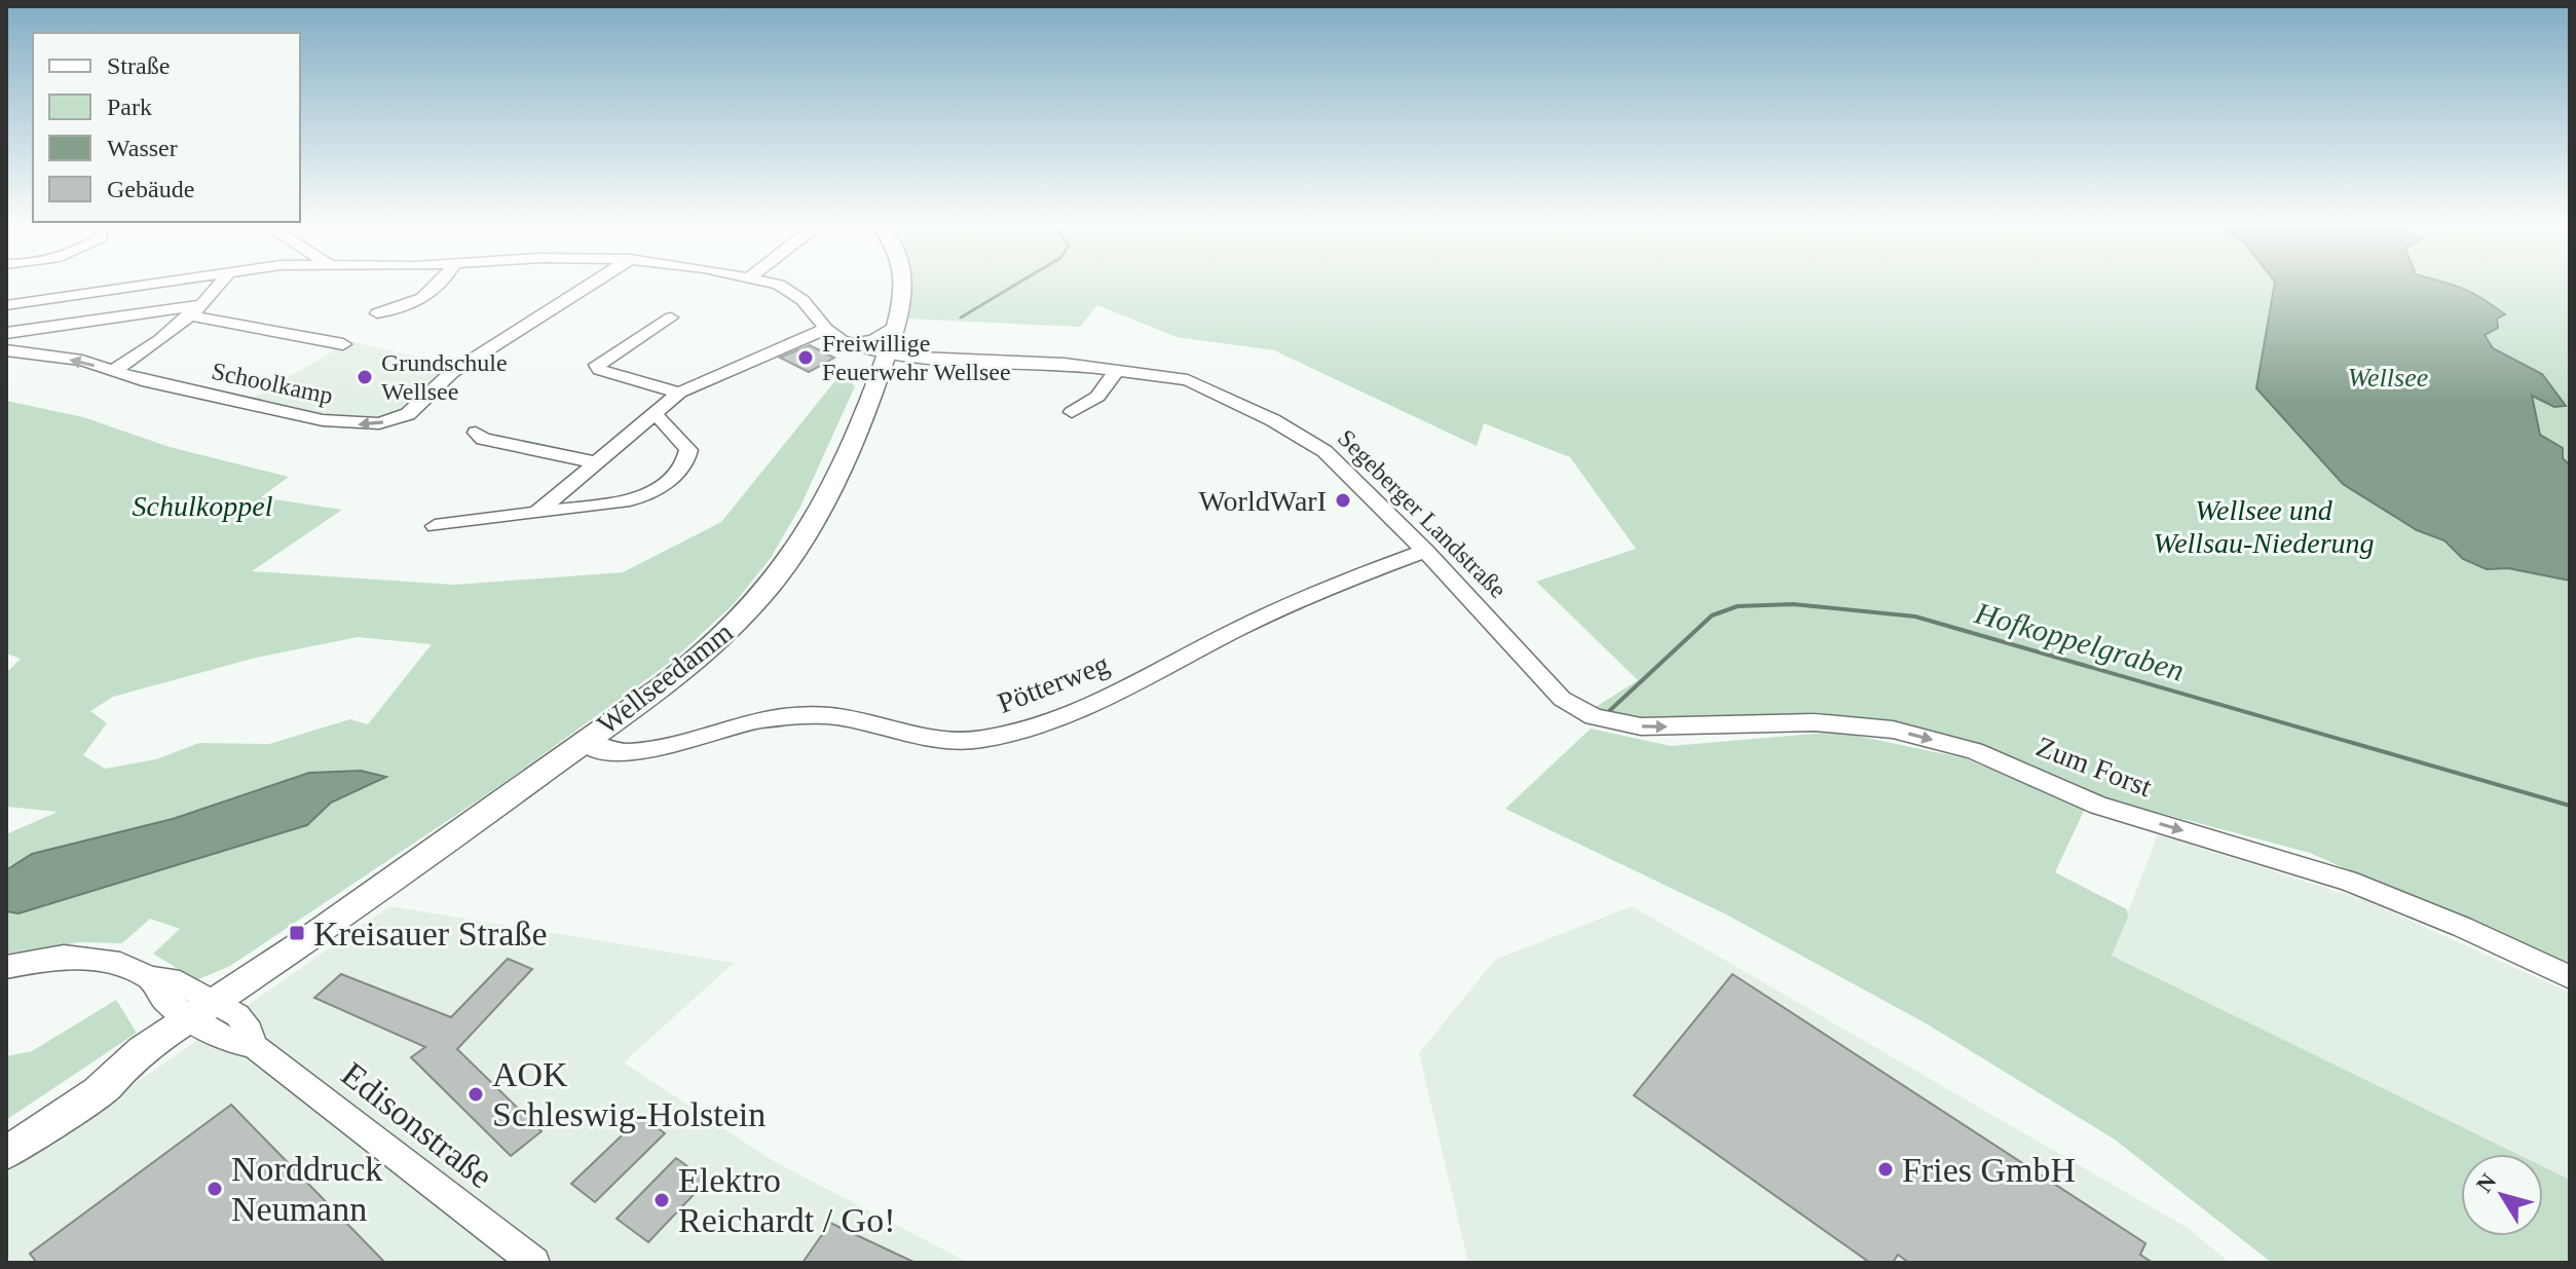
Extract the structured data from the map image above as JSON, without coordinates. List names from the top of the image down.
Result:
{
  "streets": {
    "main road": ["Wellseedamm"],
    "street": [
      "Schoolkamp",
      "Segeberger Landstraße",
      "Pötterweg",
      "Zum Forst",
      "Edisonstraße"
    ]
  },
  "crossings": [
    ["Segeberger Landstraße", "Wellseedamm"],
    ["Segeberger Landstraße", "Pötterweg"],
    ["Segeberger Landstraße", "Zum Forst"],
    ["Wellseedamm", "Pötterweg"],
    ["Wellseedamm", "Edisonstraße"]
  ],
  "one_way": ["Zum Forst"],
  "water": ["Wellsee", "Hofkoppelgraben"],
  "parks": ["Schulkoppel", "Wellsee und Wellsau-Niederung"],
  "places": {
    "other": [
      "Freiwillige Feuerwehr Wellsee",
      "Grundschule Wellsee",
      "WorldWarI",
      "AOK Schleswig-Holstein",
      "Fries GmbH",
      "Norddruck Neumann",
      "Elektro Reichardt / Go!"
    ],
    "transit": ["Kreisauer Straße"]
  },
  "legend": [
    "Straße",
    "Park",
    "Wasser",
    "Gebäude"
  ],
  "north": "top left"
}
